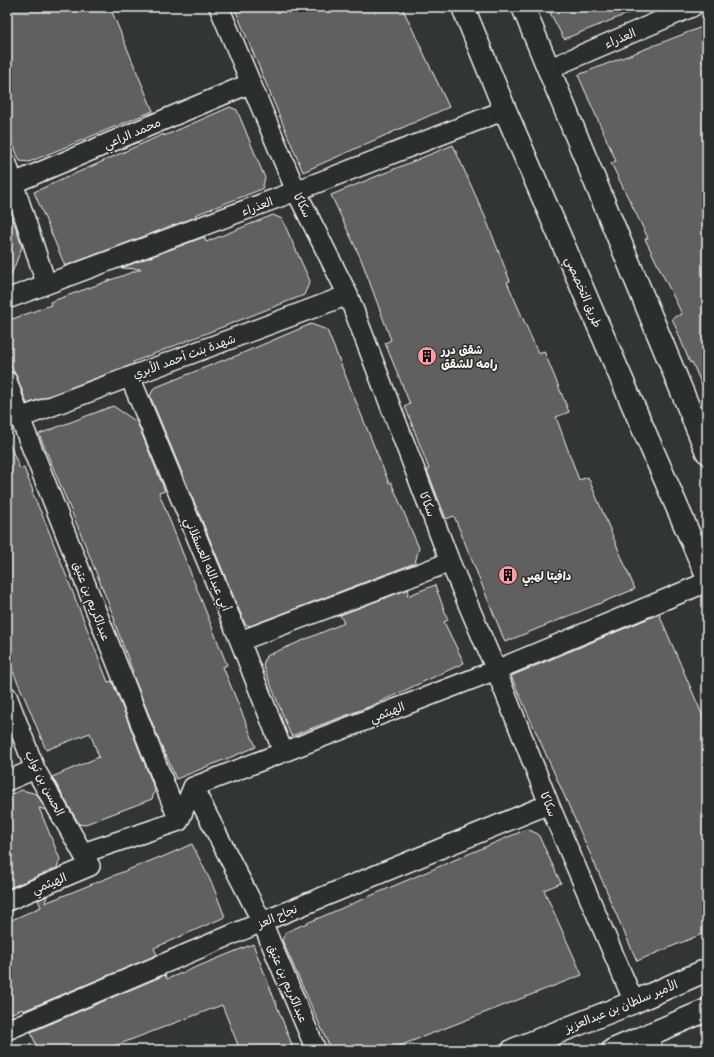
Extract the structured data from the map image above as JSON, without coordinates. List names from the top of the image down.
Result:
{
  "streets": {
    "main road": ["طريق التخصصي", "الأمير سلطان بن عبدالعزيز"],
    "street": [
      "العذراء",
      "محمد الراعي",
      "سكاكا",
      "شهدة بنت أحمد الأبري",
      "أبي عبدالله العسقلاني",
      "عبدالكريم بن عتيق",
      "الهيثمي",
      "الحسن بن ثواب",
      "نجاح العز"
    ]
  },
  "crossings": [
    ["العذراء", "سكاكا"],
    ["العذراء", "طريق التخصصي"],
    ["محمد الراعي", "سكاكا"],
    ["سكاكا", "شهدة بنت أحمد الأبري"],
    ["سكاكا", "الهيثمي"],
    ["سكاكا", "نجاح العز"],
    ["سكاكا", "الأمير سلطان بن عبدالعزيز"],
    ["شهدة بنت أحمد الأبري", "أبي عبدالله العسقلاني"],
    ["شهدة بنت أحمد الأبري", "عبدالكريم بن عتيق"],
    ["أبي عبدالله العسقلاني", "الهيثمي"],
    ["عبدالكريم بن عتيق", "الهيثمي"],
    ["عبدالكريم بن عتيق", "نجاح العز"],
    ["الهيثمي", "الحسن بن ثواب"]
  ],
  "places": {
    "building": ["شقق درر رامه للشقق", "دافيتا لهبي"]
  }
}
